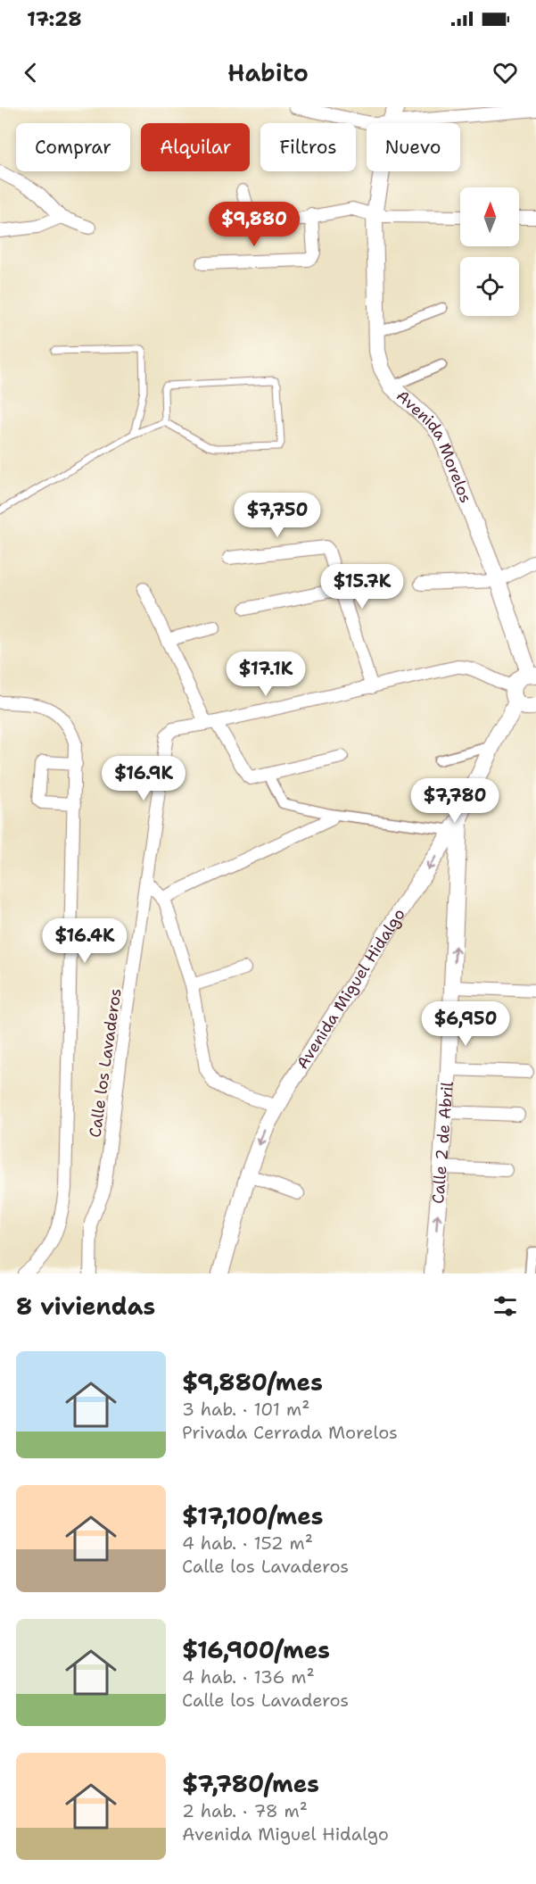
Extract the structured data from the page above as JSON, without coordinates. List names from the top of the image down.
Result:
{
  "streets": {
    "street": [
      "Avenida Morelos",
      "Avenida Miguel Hidalgo",
      "Calle los Lavaderos",
      "Calle 2 de Abril"
    ]
  },
  "crossings": [
    ["Avenida Miguel Hidalgo", "Calle los Lavaderos"],
    ["Avenida Miguel Hidalgo", "Calle 2 de Abril"]
  ],
  "one_way": ["Avenida Miguel Hidalgo", "Calle 2 de Abril"],
  "north": "top",
  "page": {
    "status": "17:28",
    "header": "Habito",
    "chip": [
      "Comprar",
      "Alquilar",
      "Filtros",
      "Nuevo"
    ],
    "price": [
      "$9,880",
      "$7,750",
      "$15.7K",
      "$17.1K",
      "$16.9K",
      "$7,780",
      "$16.4K",
      "$6,950"
    ],
    "heading": "8 viviendas",
    "list": [
      {
        "name": "$9,880/mes",
        "note": "3 hab. · 101 m² · Privada Cerrada Morelos"
      },
      {
        "name": "$17,100/mes",
        "note": "4 hab. · 152 m² · Calle los Lavaderos"
      },
      {
        "name": "$16,900/mes",
        "note": "4 hab. · 136 m² · Calle los Lavaderos"
      },
      {
        "name": "$7,780/mes",
        "note": "2 hab. · 78 m² · Avenida Miguel Hidalgo"
      }
    ]
  }
}
